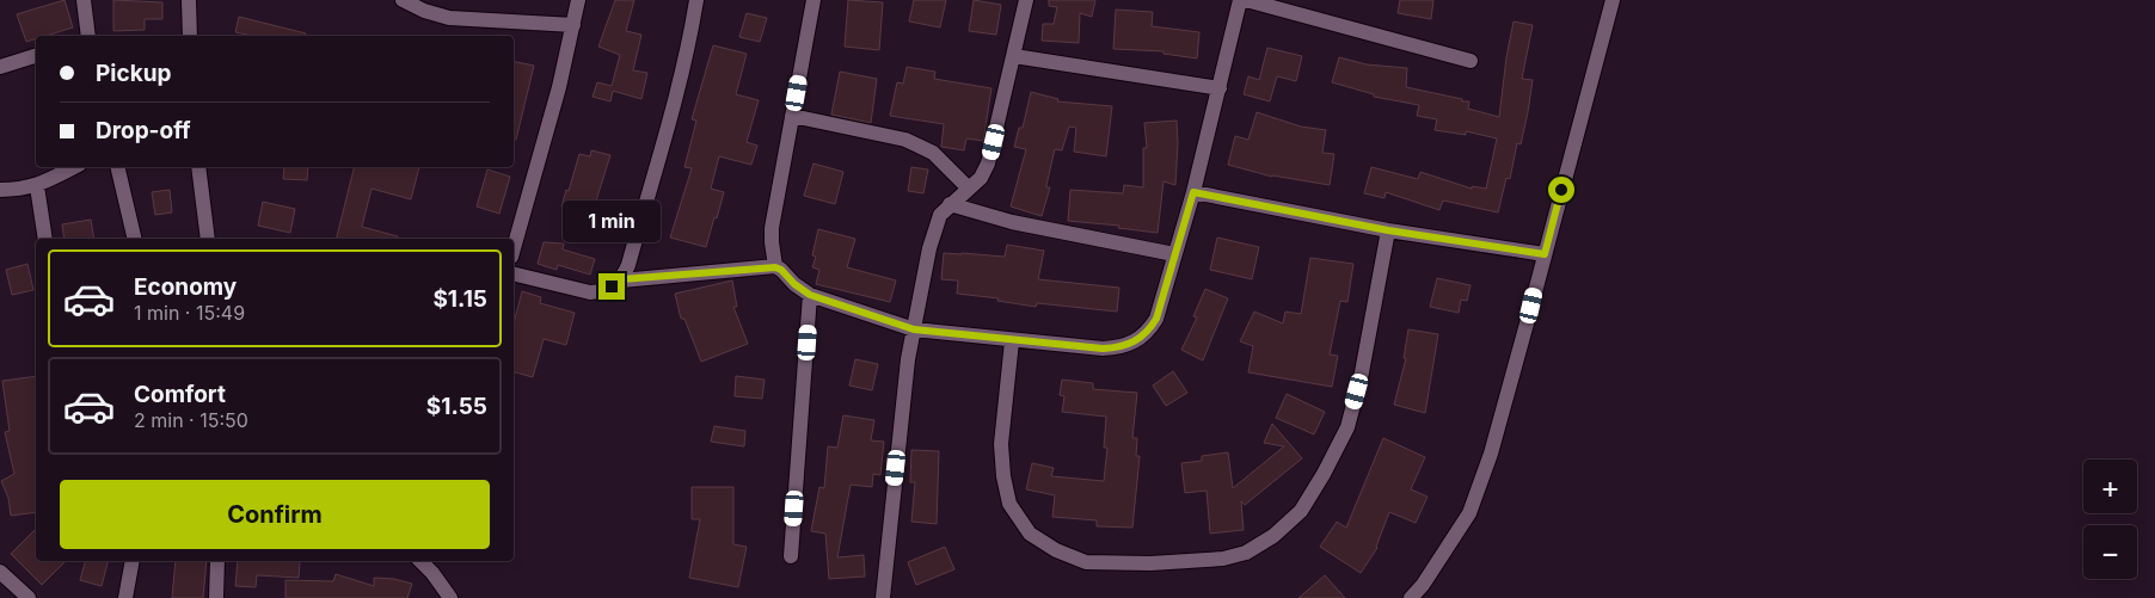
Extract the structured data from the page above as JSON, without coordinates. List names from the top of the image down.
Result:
{
  "page": {
    "banner": ["Pickup", "Drop-off"],
    "bubble": "1 min",
    "list": [
      {
        "name": "Economy",
        "note": "1 min · 15:49",
        "value": "$1.15"
      },
      {
        "name": "Comfort",
        "note": "2 min · 15:50",
        "value": "$1.55"
      }
    ],
    "map_buttons": ["+", "−"],
    "buttons": "Confirm"
  }
}
